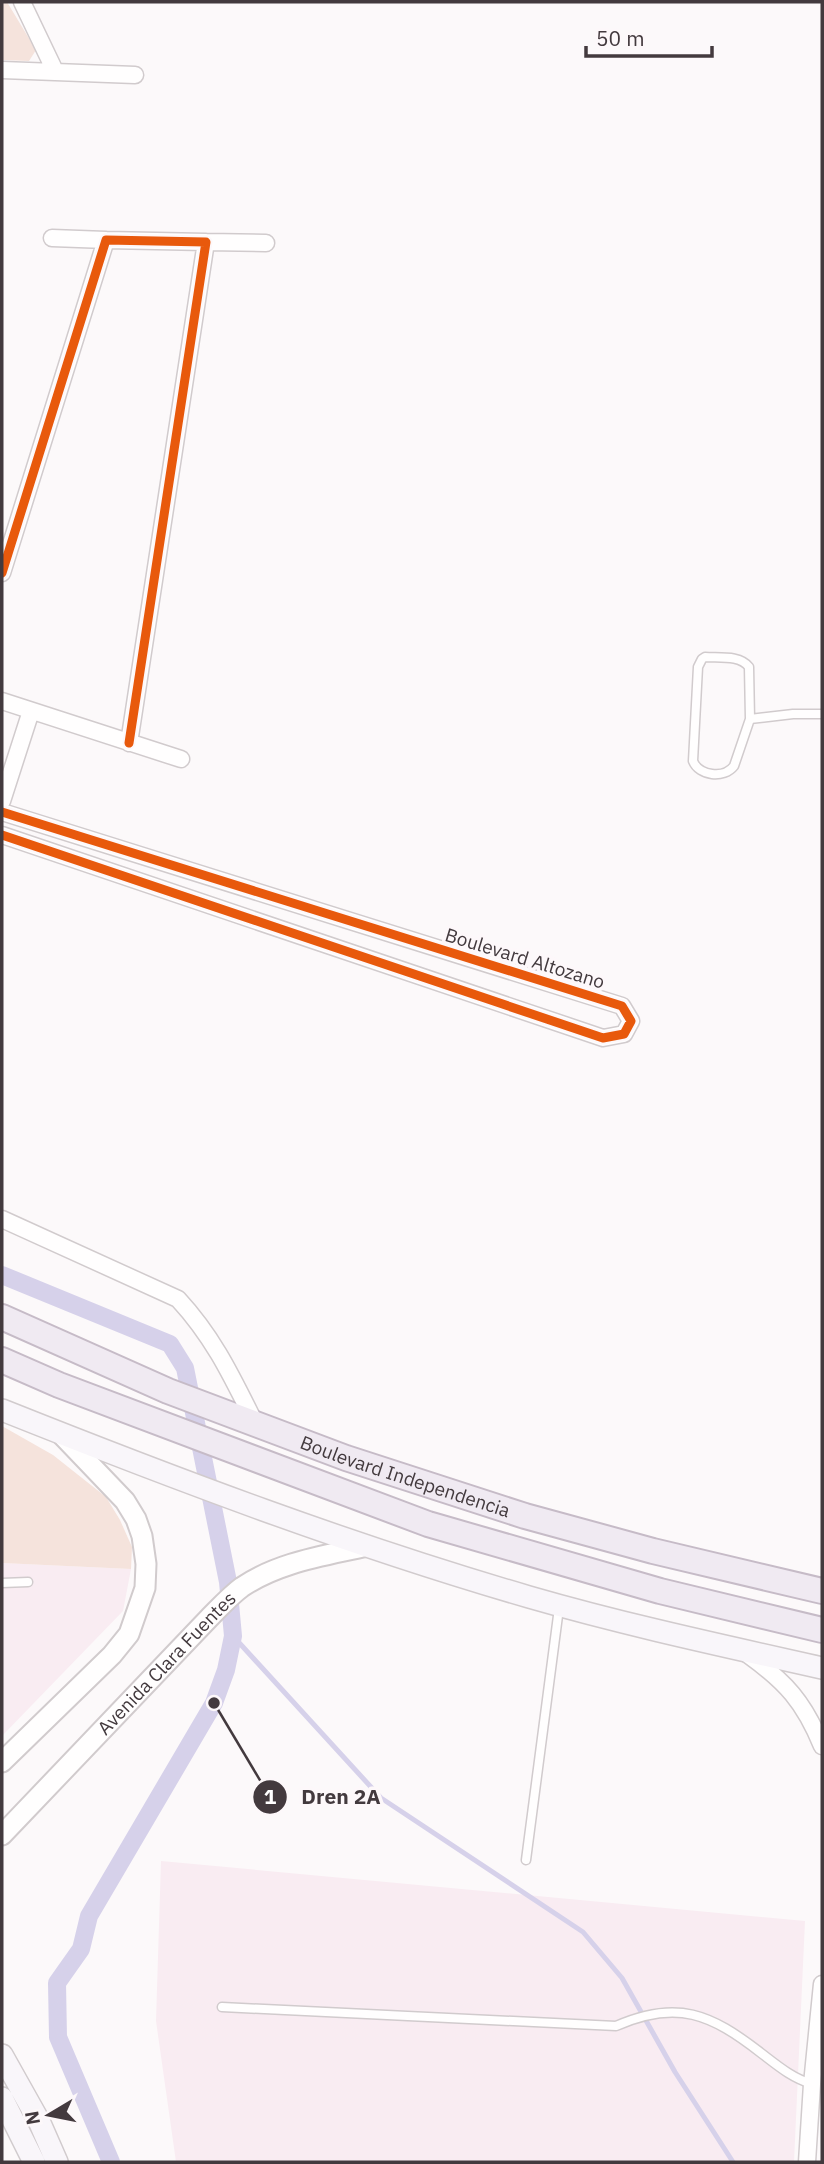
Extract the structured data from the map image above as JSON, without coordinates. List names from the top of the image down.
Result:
{
  "streets": {
    "highway": ["Boulevard Independencia"],
    "street": ["Boulevard Altozano", "Avenida Clara Fuentes"]
  },
  "places": ["Dren 2A"],
  "scale_bar": "50 m",
  "north": "left"
}
